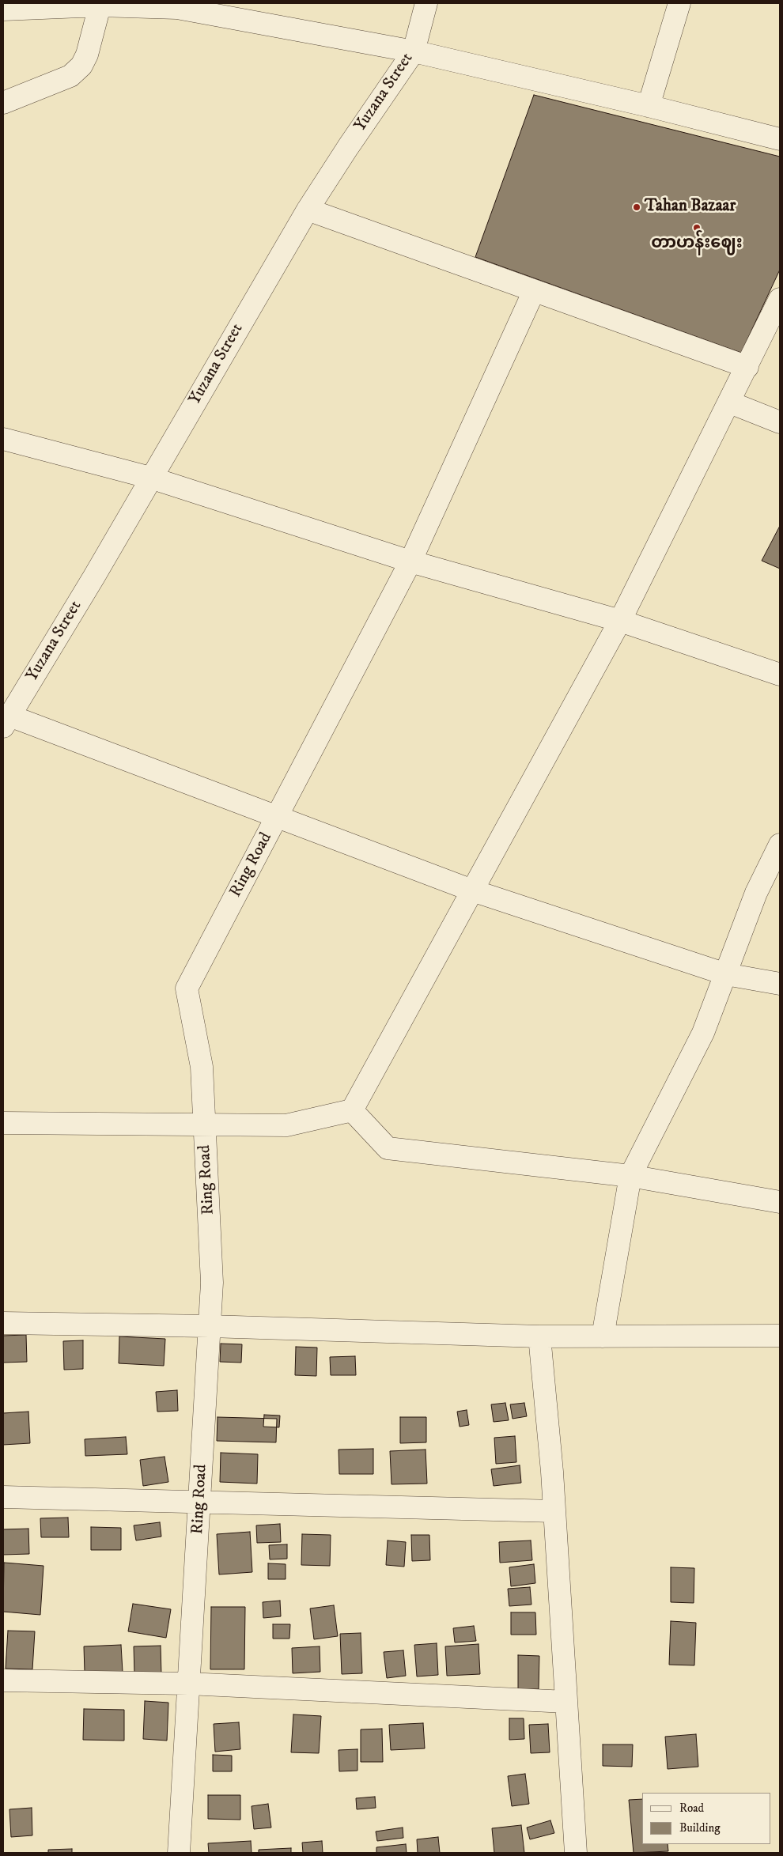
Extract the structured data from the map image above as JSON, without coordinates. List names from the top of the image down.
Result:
{
  "streets": {
    "street": ["Yuzana Street", "Ring Road"]
  },
  "places": ["Tahan Bazaar", "တာဟန်းဈေး"],
  "legend": ["Road", "Building"]
}
